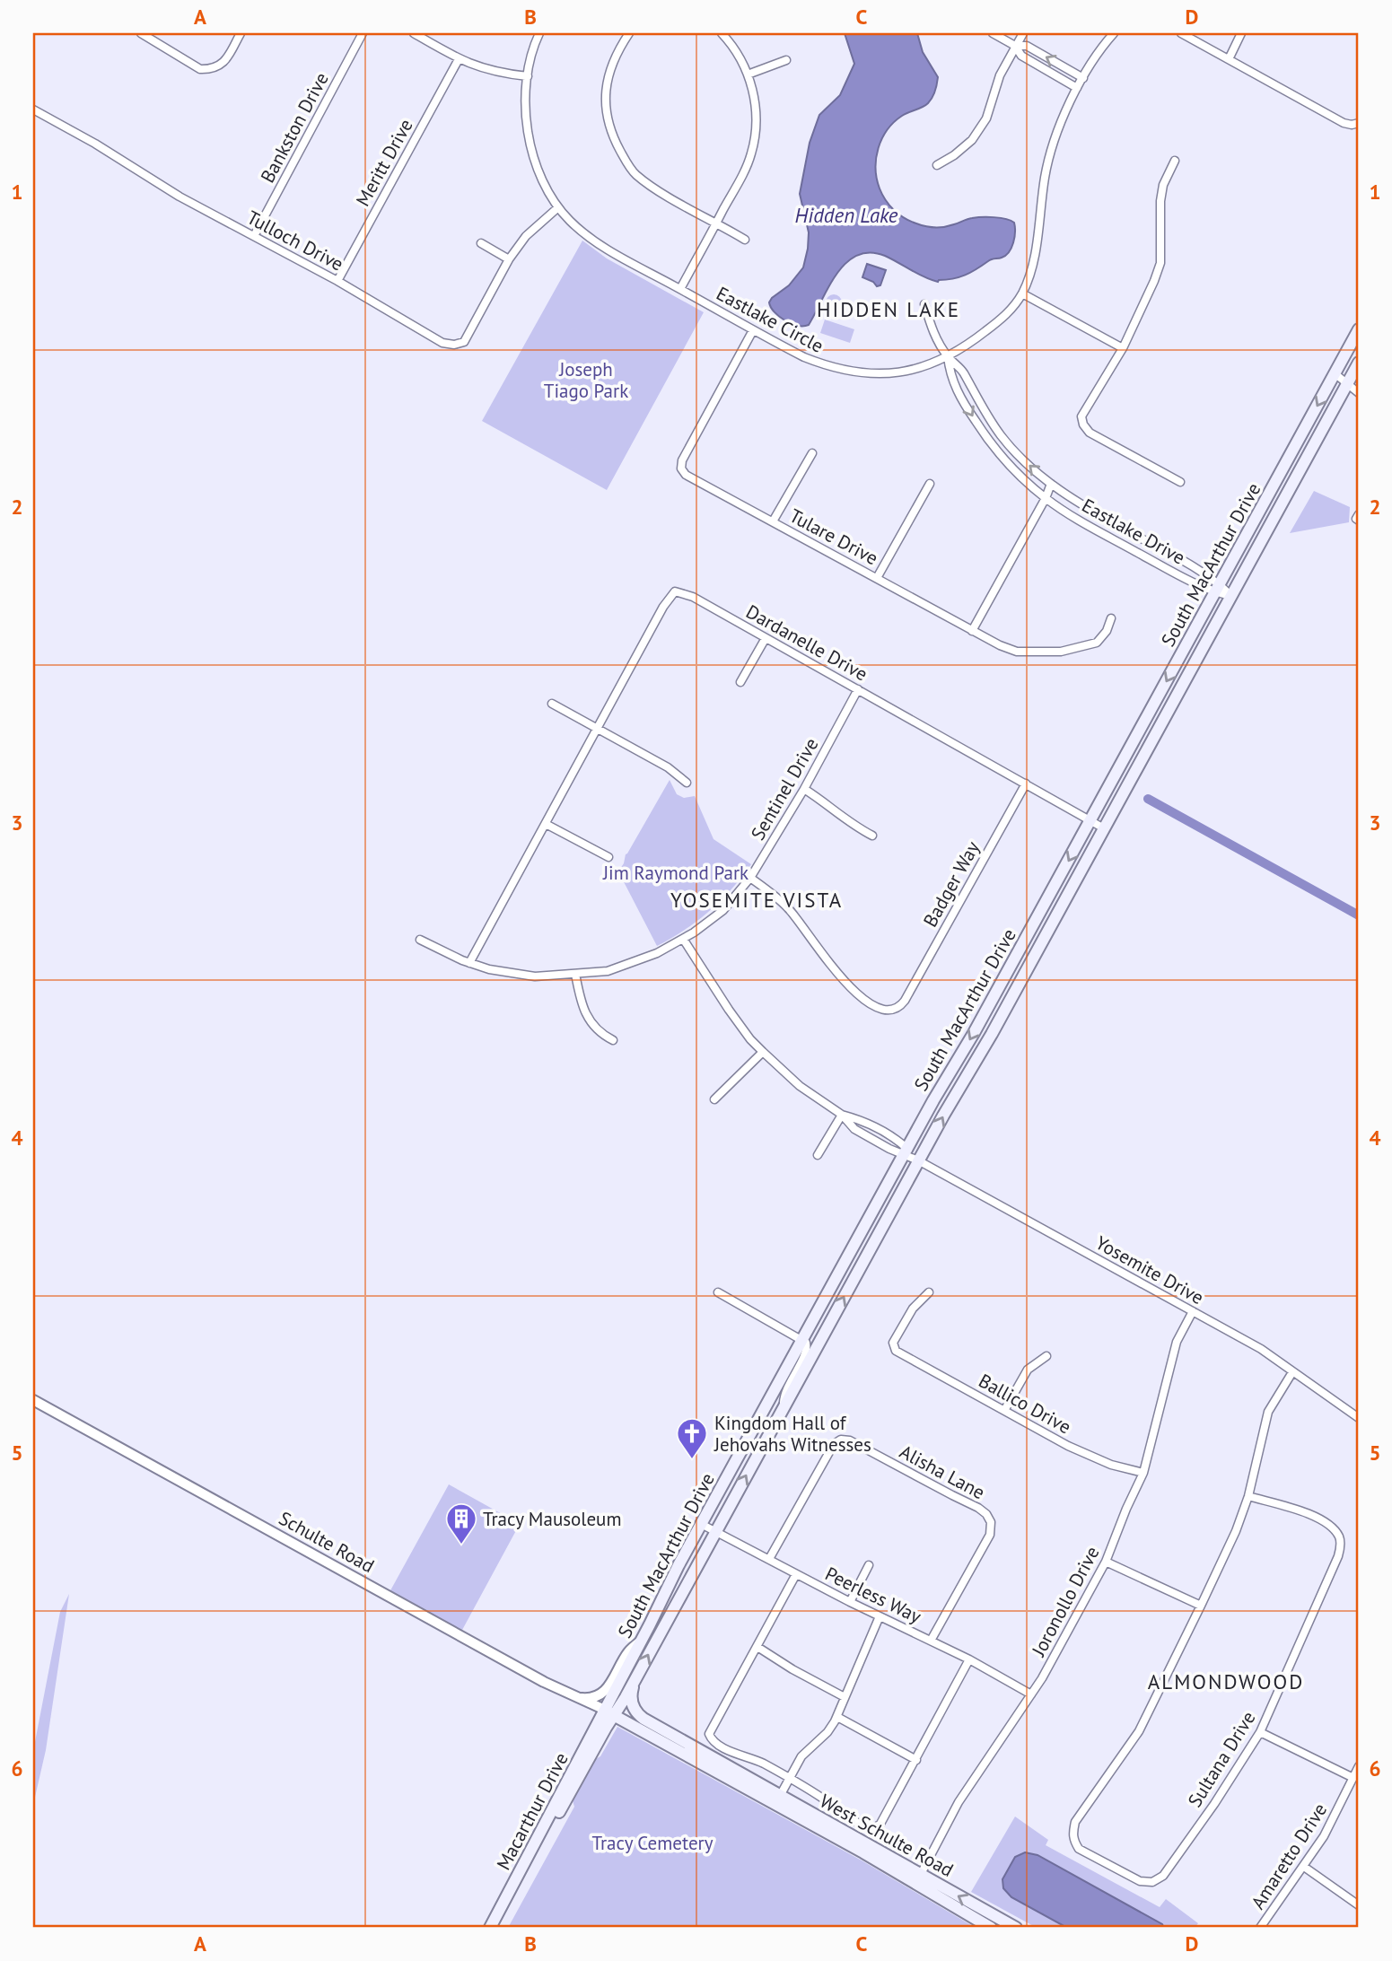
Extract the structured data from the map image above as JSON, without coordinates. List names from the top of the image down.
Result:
{
  "streets": {
    "main road": [
      "South MacArthur Drive",
      "Schulte Road",
      "Macarthur Drive",
      "West Schulte Road"
    ],
    "street": [
      "Bankston Drive",
      "Meritt Drive",
      "Tulloch Drive",
      "Eastlake Circle",
      "Eastlake Drive",
      "Tulare Drive",
      "Dardanelle Drive",
      "Sentinel Drive",
      "Badger Way",
      "Yosemite Drive",
      "Ballico Drive",
      "Alisha Lane",
      "Peerless Way",
      "Joronollo Drive",
      "Sultana Drive",
      "Amaretto Drive"
    ]
  },
  "crossings": [
    ["Bankston Drive", "Tulloch Drive"],
    ["Meritt Drive", "Tulloch Drive"],
    ["Tulloch Drive", "Eastlake Circle"],
    ["Eastlake Circle", "Eastlake Drive"],
    ["Eastlake Circle", "Tulare Drive"],
    ["Eastlake Drive", "South MacArthur Drive"],
    ["South MacArthur Drive", "Dardanelle Drive"],
    ["South MacArthur Drive", "Yosemite Drive"],
    ["South MacArthur Drive", "Schulte Road"],
    ["South MacArthur Drive", "Peerless Way"],
    ["South MacArthur Drive", "Macarthur Drive"],
    ["Dardanelle Drive", "Sentinel Drive"],
    ["Dardanelle Drive", "Badger Way"],
    ["Sentinel Drive", "Badger Way"],
    ["Sentinel Drive", "Yosemite Drive"],
    ["Yosemite Drive", "Joronollo Drive"],
    ["Ballico Drive", "Joronollo Drive"],
    ["Alisha Lane", "Peerless Way"],
    ["Schulte Road", "Macarthur Drive"],
    ["Schulte Road", "West Schulte Road"],
    ["Peerless Way", "Joronollo Drive"],
    ["Joronollo Drive", "West Schulte Road"]
  ],
  "districts": ["HIDDEN LAKE", "YOSEMITE VISTA", "ALMONDWOOD"],
  "water": ["Hidden Lake"],
  "parks": ["Joseph Tiago Park", "Jim Raymond Park", "Tracy Cemetery"],
  "places": {
    "church": ["Kingdom Hall of Jehovahs Witnesses"],
    "building": ["Tracy Mausoleum"]
  },
  "grid": {
    "columns": [
      "A",
      "B",
      "C",
      "D"
    ],
    "rows": [
      "1",
      "2",
      "3",
      "4",
      "5",
      "6"
    ]
  }
}
